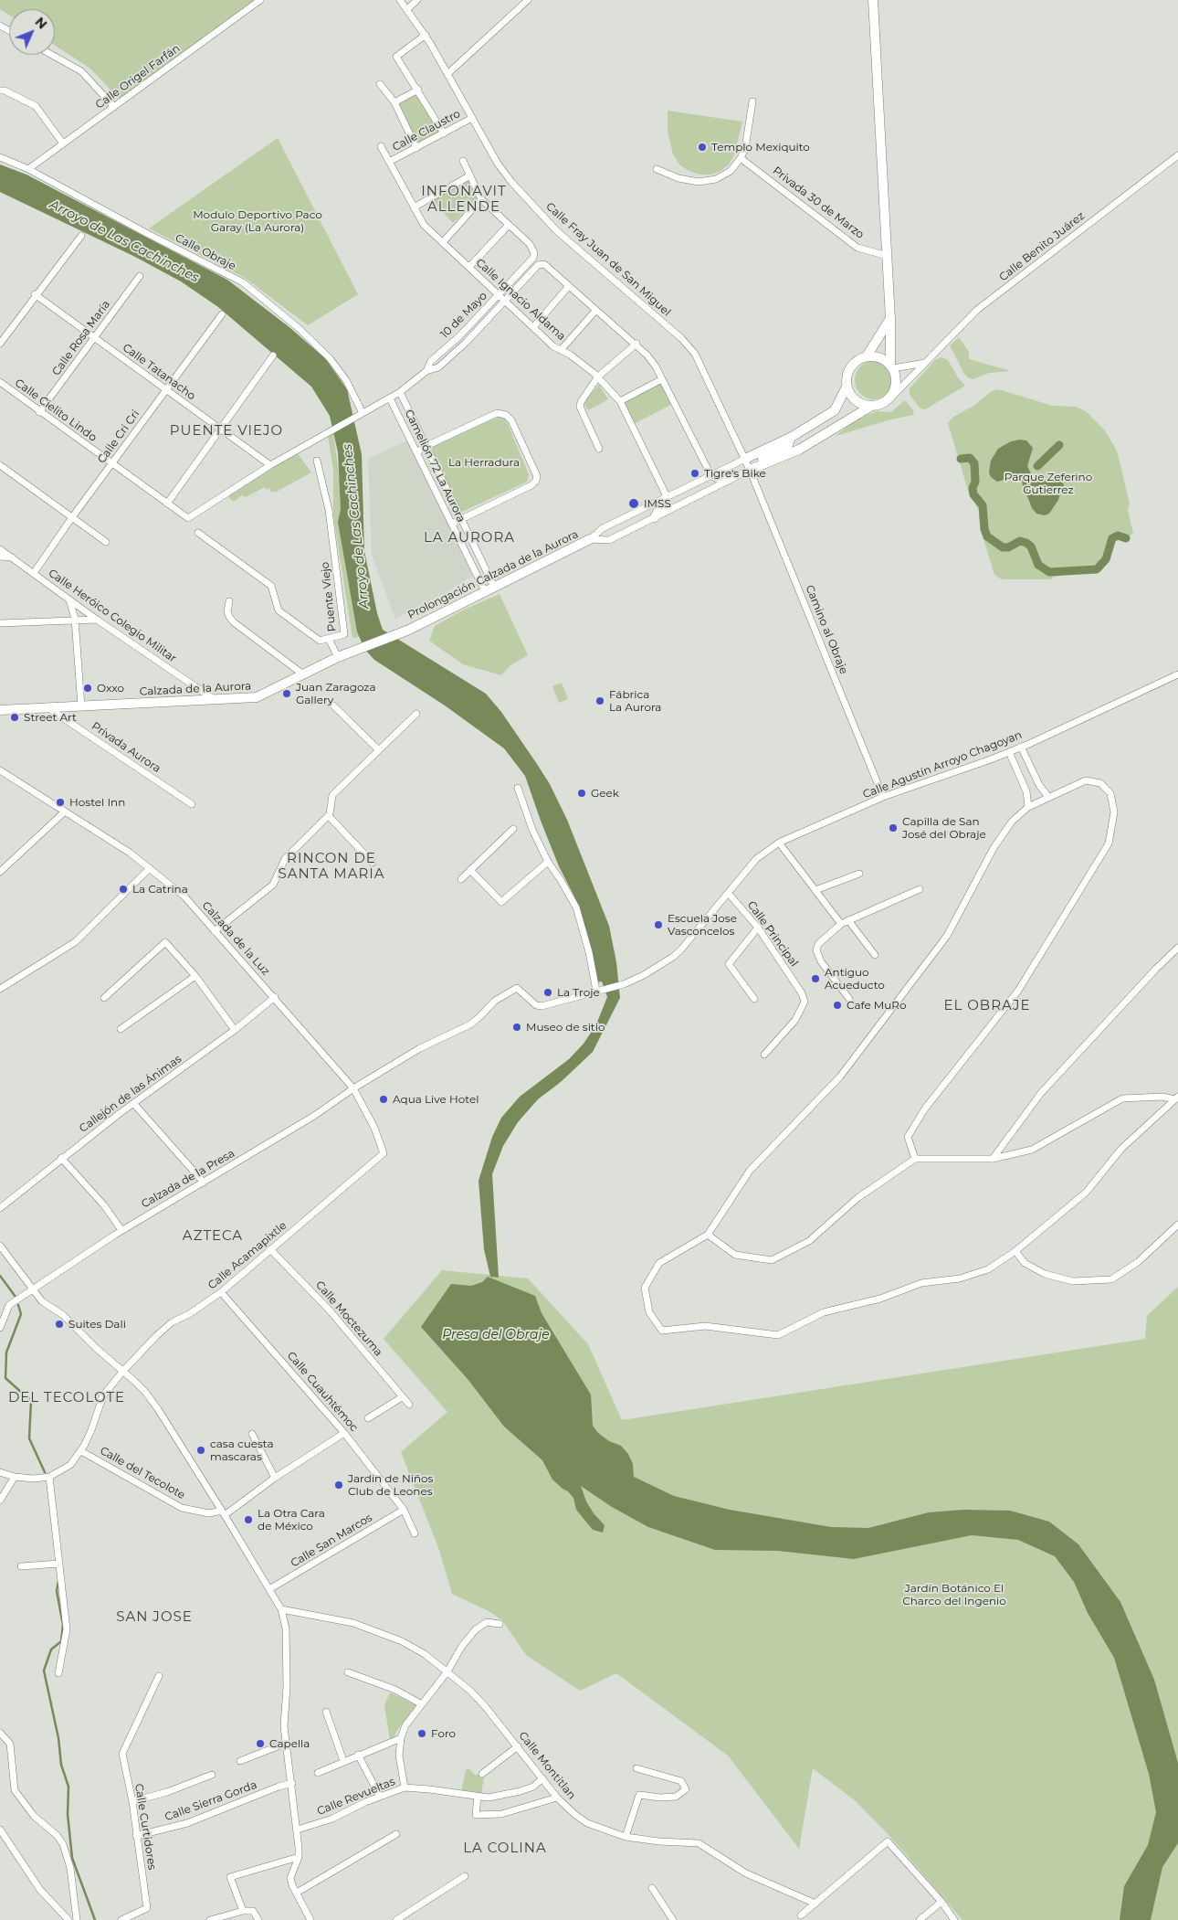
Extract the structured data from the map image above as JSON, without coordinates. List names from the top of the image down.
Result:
{
  "streets": {
    "main road": ["Prolongación Calzada de la Aurora", "Calzada de la Aurora"],
    "street": [
      "Calle Origel Farfán",
      "Calle Claustro",
      "Privada 30 de Marzo",
      "Calle Benito Juárez",
      "Calle Obraje",
      "Calle Fray Juan de San Miguel",
      "Calle Ignacio Aldama",
      "10 de Mayo",
      "Calle Rosa María",
      "Calle Tatanacho",
      "Calle Cielito Lindo",
      "Calle Cri Cri",
      "Camelión 72 La Aurora",
      "Puente Viejo",
      "Calle Heróico Colegio Militar",
      "Camino al Obraje",
      "Privada Aurora",
      "Calle Agustín Arroyo Chagoyan",
      "Calle Principal",
      "Calzada de la Luz",
      "Callejón de las Ánimas",
      "Calzada de la Presa",
      "Calle Acamapixtle",
      "Calle Moctezuma",
      "Calle Cuauhtémoc",
      "Calle del Tecolote",
      "Calle San Marcos",
      "Calle Montitlan",
      "Calle Revueltas",
      "Calle Sierra Gorda",
      "Calle Curtidores"
    ]
  },
  "crossings": [
    ["Calle Origel Farfán", "Calle Obraje"],
    ["Calle Claustro", "Calle Fray Juan de San Miguel"],
    ["Calle Claustro", "Calle Ignacio Aldama"],
    ["Calle Obraje", "10 de Mayo"],
    ["Calle Fray Juan de San Miguel", "Prolongación Calzada de la Aurora"],
    ["Calle Fray Juan de San Miguel", "Camino al Obraje"],
    ["Calle Ignacio Aldama", "10 de Mayo"],
    ["Calle Ignacio Aldama", "Prolongación Calzada de la Aurora"],
    ["10 de Mayo", "Calle Tatanacho"],
    ["10 de Mayo", "Calle Cielito Lindo"],
    ["10 de Mayo", "Camelión 72 La Aurora"],
    ["Calle Rosa María", "Calle Tatanacho"],
    ["Calle Rosa María", "Calle Cielito Lindo"],
    ["Calle Tatanacho", "Calle Cri Cri"],
    ["Calle Cielito Lindo", "Calle Cri Cri"],
    ["Calle Cri Cri", "Calle Heróico Colegio Militar"],
    ["Camelión 72 La Aurora", "Prolongación Calzada de la Aurora"],
    ["Prolongación Calzada de la Aurora", "Camino al Obraje"],
    ["Prolongación Calzada de la Aurora", "Calzada de la Aurora"],
    ["Puente Viejo", "Calzada de la Aurora"],
    ["Calle Heróico Colegio Militar", "Calzada de la Aurora"],
    ["Camino al Obraje", "Calle Agustín Arroyo Chagoyan"],
    ["Calzada de la Aurora", "Privada Aurora"],
    ["Calle Agustín Arroyo Chagoyan", "Calle Principal"],
    ["Calle Agustín Arroyo Chagoyan", "Calzada de la Presa"],
    ["Calzada de la Luz", "Callejón de las Ánimas"],
    ["Calzada de la Luz", "Calzada de la Presa"],
    ["Calzada de la Luz", "Calle Acamapixtle"],
    ["Calle Acamapixtle", "Calle Moctezuma"],
    ["Calle Acamapixtle", "Calle Cuauhtémoc"],
    ["Calle Acamapixtle", "Calle del Tecolote"],
    ["Calle Cuauhtémoc", "Calle San Marcos"],
    ["Calle Montitlan", "Calle Revueltas"],
    ["Calle Sierra Gorda", "Calle Curtidores"]
  ],
  "districts": [
    "INFONAVIT ALLENDE",
    "PUENTE VIEJO",
    "LA AURORA",
    "RINCON DE SANTA MARIA",
    "EL OBRAJE",
    "AZTECA",
    "DEL TECOLOTE",
    "SAN JOSE",
    "LA COLINA"
  ],
  "water": ["Arroyo de Las Cachinches", "Presa del Obraje"],
  "parks": [
    "Modulo Deportivo Paco Garay (La Aurora)",
    "La Herradura",
    "Parque Zeferino Gutierrez",
    "Jardín Botánico El Charco del Ingenio"
  ],
  "places": [
    "Templo Mexiquito",
    "Tigre's Bike",
    "IMSS",
    "Oxxo",
    "Juan Zaragoza Gallery",
    "Fábrica La Aurora",
    "Street Art",
    "Geek",
    "Hostel Inn",
    "Capilla de San José del Obraje",
    "La Catrina",
    "Escuela Jose Vasconcelos",
    "Antiguo Acueducto",
    "La Troje",
    "Cafe MuRo",
    "Museo de sitio",
    "Aqua Live Hotel",
    "Suites Dali",
    "casa cuesta mascaras",
    "Jardin de Niños Club de Leones",
    "La Otra Cara de México",
    "Foro",
    "Capella"
  ],
  "north": "top right"
}
